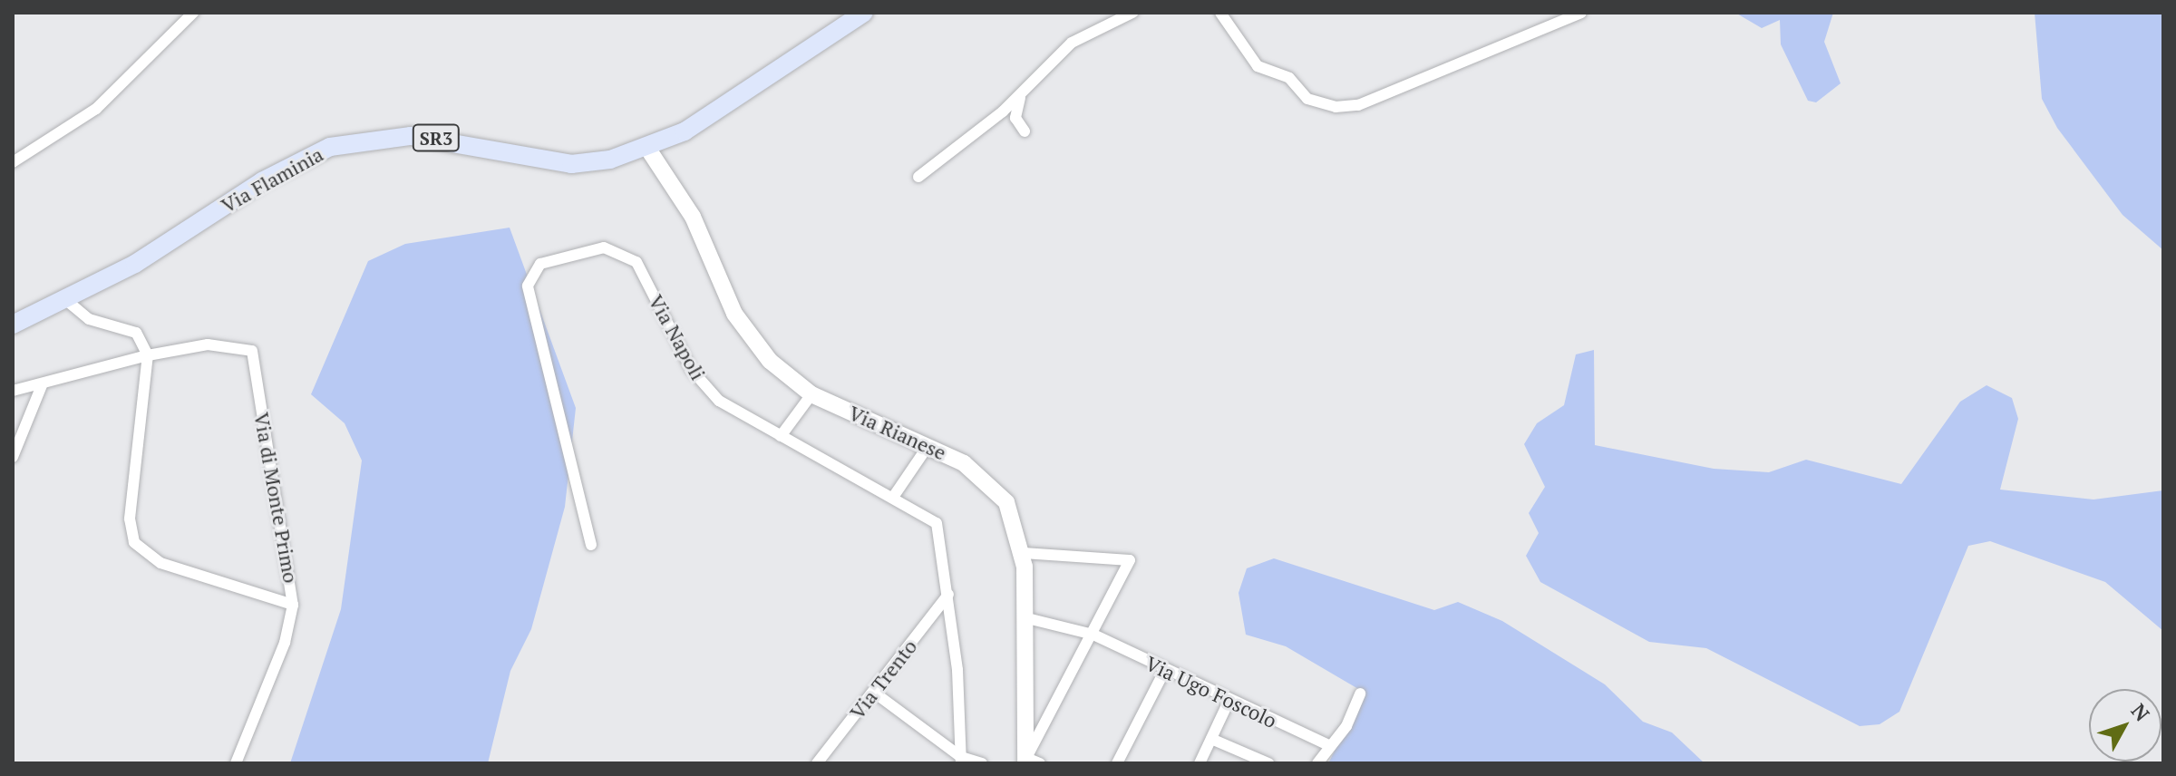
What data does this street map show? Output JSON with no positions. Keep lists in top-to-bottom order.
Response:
{
  "streets": {
    "main road": ["SR3", "Via Flaminia", "Via Rianese"],
    "street": [
      "Via Napoli",
      "Via di Monte Primo",
      "Via Trento",
      "Via Ugo Foscolo"
    ]
  },
  "crossings": [
    ["Via Flaminia", "Via Rianese"],
    ["Via Napoli", "Via Trento"],
    ["Via Rianese", "Via Ugo Foscolo"]
  ],
  "north": "top right"
}
